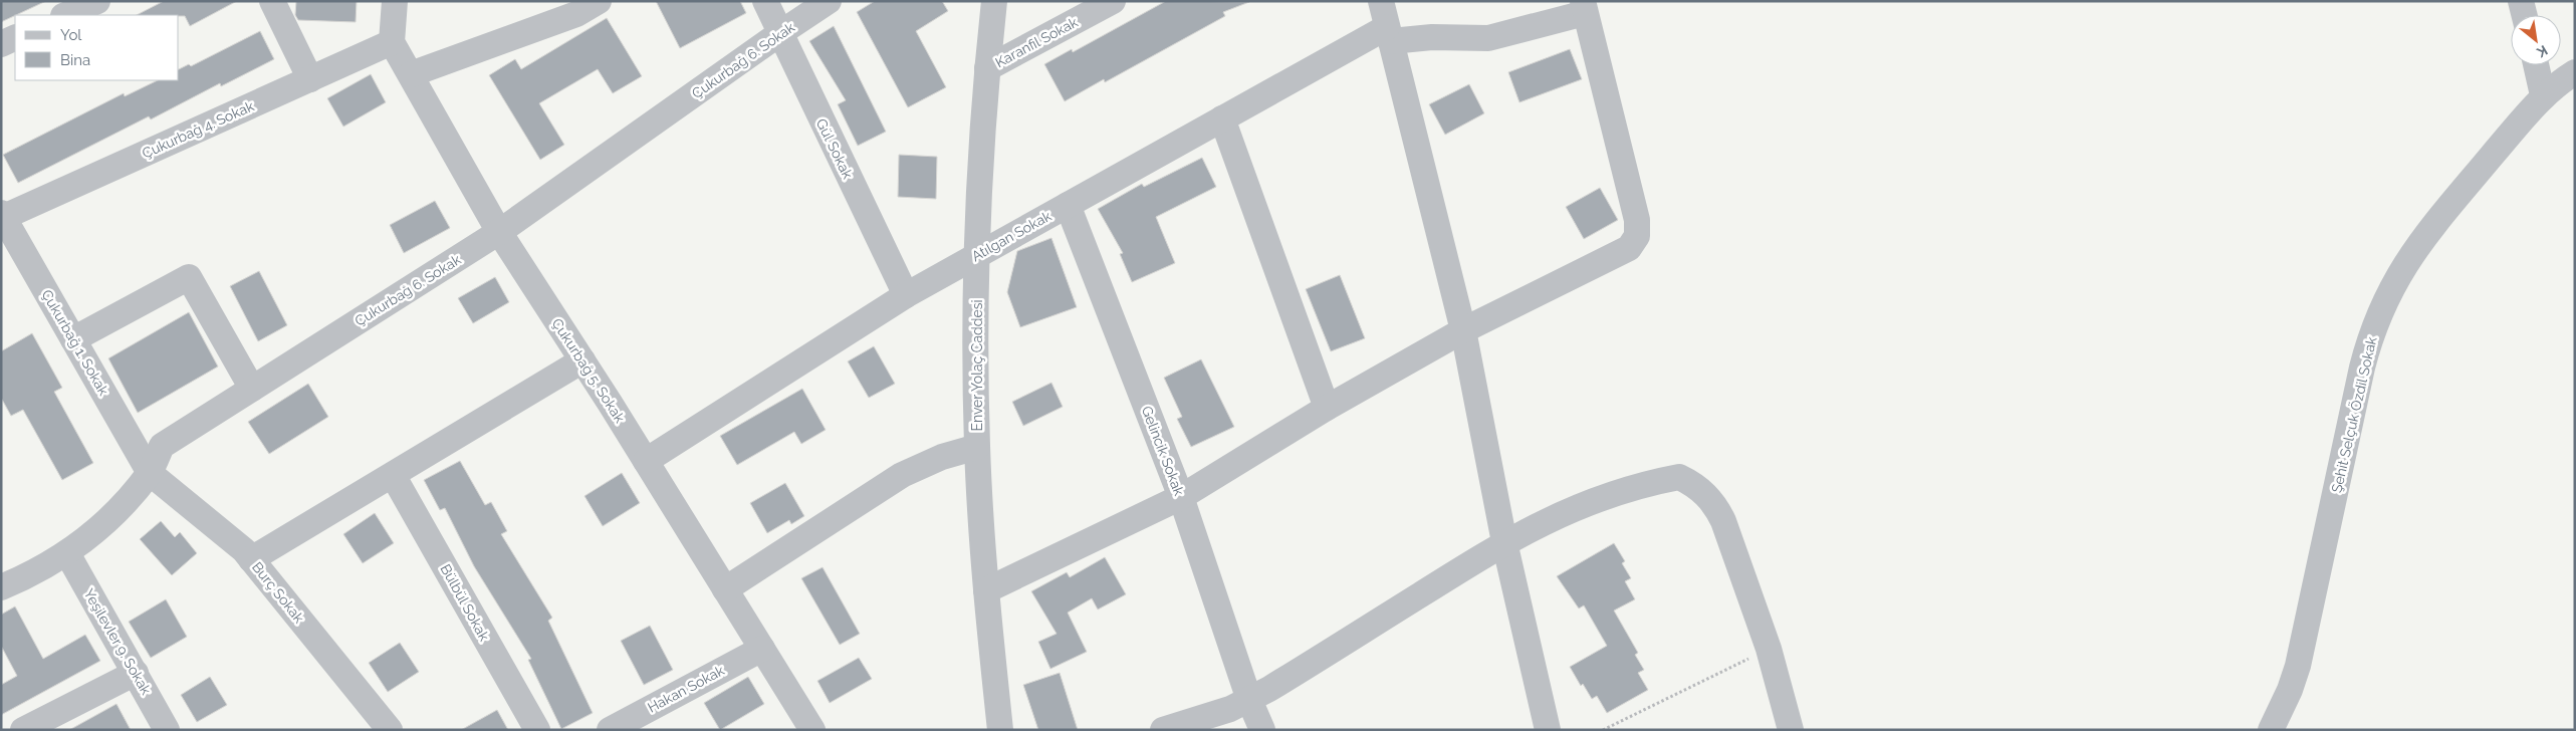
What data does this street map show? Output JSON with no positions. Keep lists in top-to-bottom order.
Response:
{
  "streets": {
    "street": [
      "Karanfil Sokak",
      "Çukurbağ 6. Sokak",
      "Çukurbağ 4. Sokak",
      "Gül Sokak",
      "Atılgan Sokak",
      "Çukurbağ 1. Sokak",
      "Enver Yolaç Caddesi",
      "Çukurbağ 5. Sokak",
      "Şehit Selçuk Özdil Sokak",
      "Gelincik Sokak",
      "Burç Sokak",
      "Bülbül Sokak",
      "Yeşilevler 9. Sokak",
      "Hakan Sokak"
    ]
  },
  "crossings": [
    ["Karanfil Sokak", "Enver Yolaç Caddesi"],
    ["Çukurbağ 6. Sokak", "Gül Sokak"],
    ["Çukurbağ 6. Sokak", "Çukurbağ 1. Sokak"],
    ["Çukurbağ 6. Sokak", "Çukurbağ 5. Sokak"],
    ["Çukurbağ 6. Sokak", "Burç Sokak"],
    ["Çukurbağ 6. Sokak", "Yeşilevler 9. Sokak"],
    ["Çukurbağ 4. Sokak", "Çukurbağ 1. Sokak"],
    ["Çukurbağ 4. Sokak", "Çukurbağ 5. Sokak"],
    ["Gül Sokak", "Atılgan Sokak"],
    ["Atılgan Sokak", "Enver Yolaç Caddesi"],
    ["Atılgan Sokak", "Çukurbağ 5. Sokak"],
    ["Atılgan Sokak", "Gelincik Sokak"],
    ["Çukurbağ 1. Sokak", "Burç Sokak"],
    ["Çukurbağ 5. Sokak", "Hakan Sokak"]
  ],
  "legend": ["Yol", "Bina"],
  "north": "bottom right"
}
